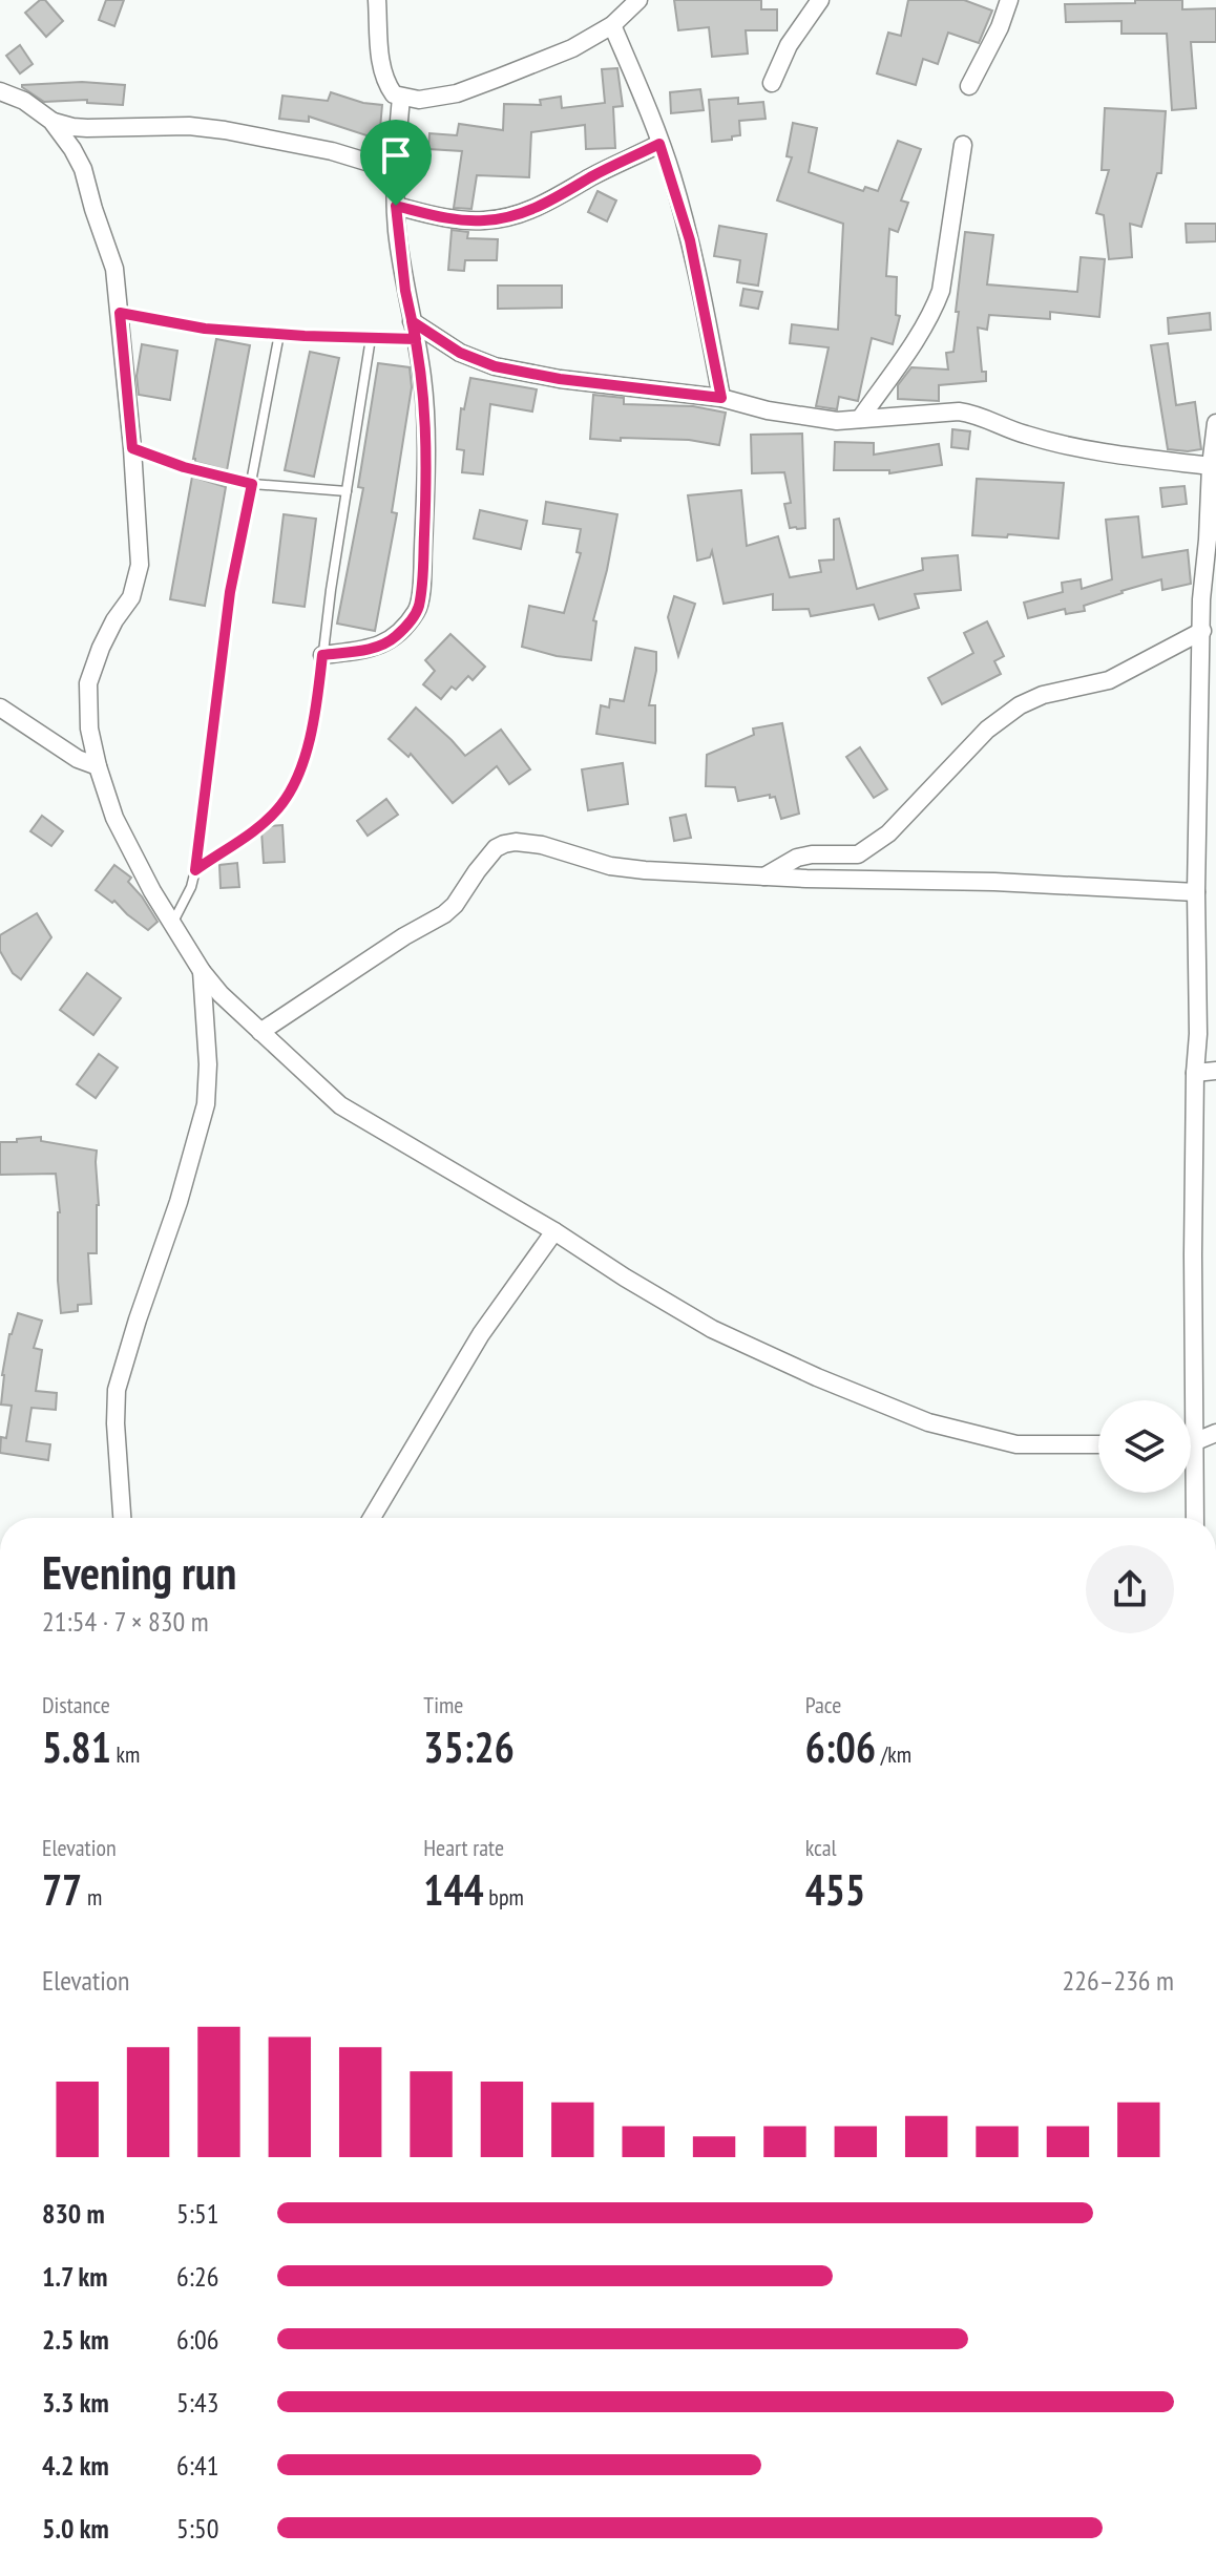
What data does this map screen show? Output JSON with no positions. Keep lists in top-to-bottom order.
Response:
{
  "page": {
    "heading": ["Evening run", "21:54 · 7 × 830 m"],
    "stats": [
      ["Distance", "5.81 km"],
      ["Time", "35:26"],
      ["Pace", "6:06 /km"],
      ["Elevation", "77 m"],
      ["Heart rate", "144 bpm"],
      ["kcal", "455"]
    ],
    "chart": ["Elevation", "226–236 m"],
    "list": [
      {
        "name": "830 m",
        "note": "5:51"
      },
      {
        "name": "1.7 km",
        "note": "6:26"
      },
      {
        "name": "2.5 km",
        "note": "6:06"
      },
      {
        "name": "3.3 km",
        "note": "5:43"
      },
      {
        "name": "4.2 km",
        "note": "6:41"
      },
      {
        "name": "5.0 km",
        "note": "5:50"
      }
    ]
  }
}
